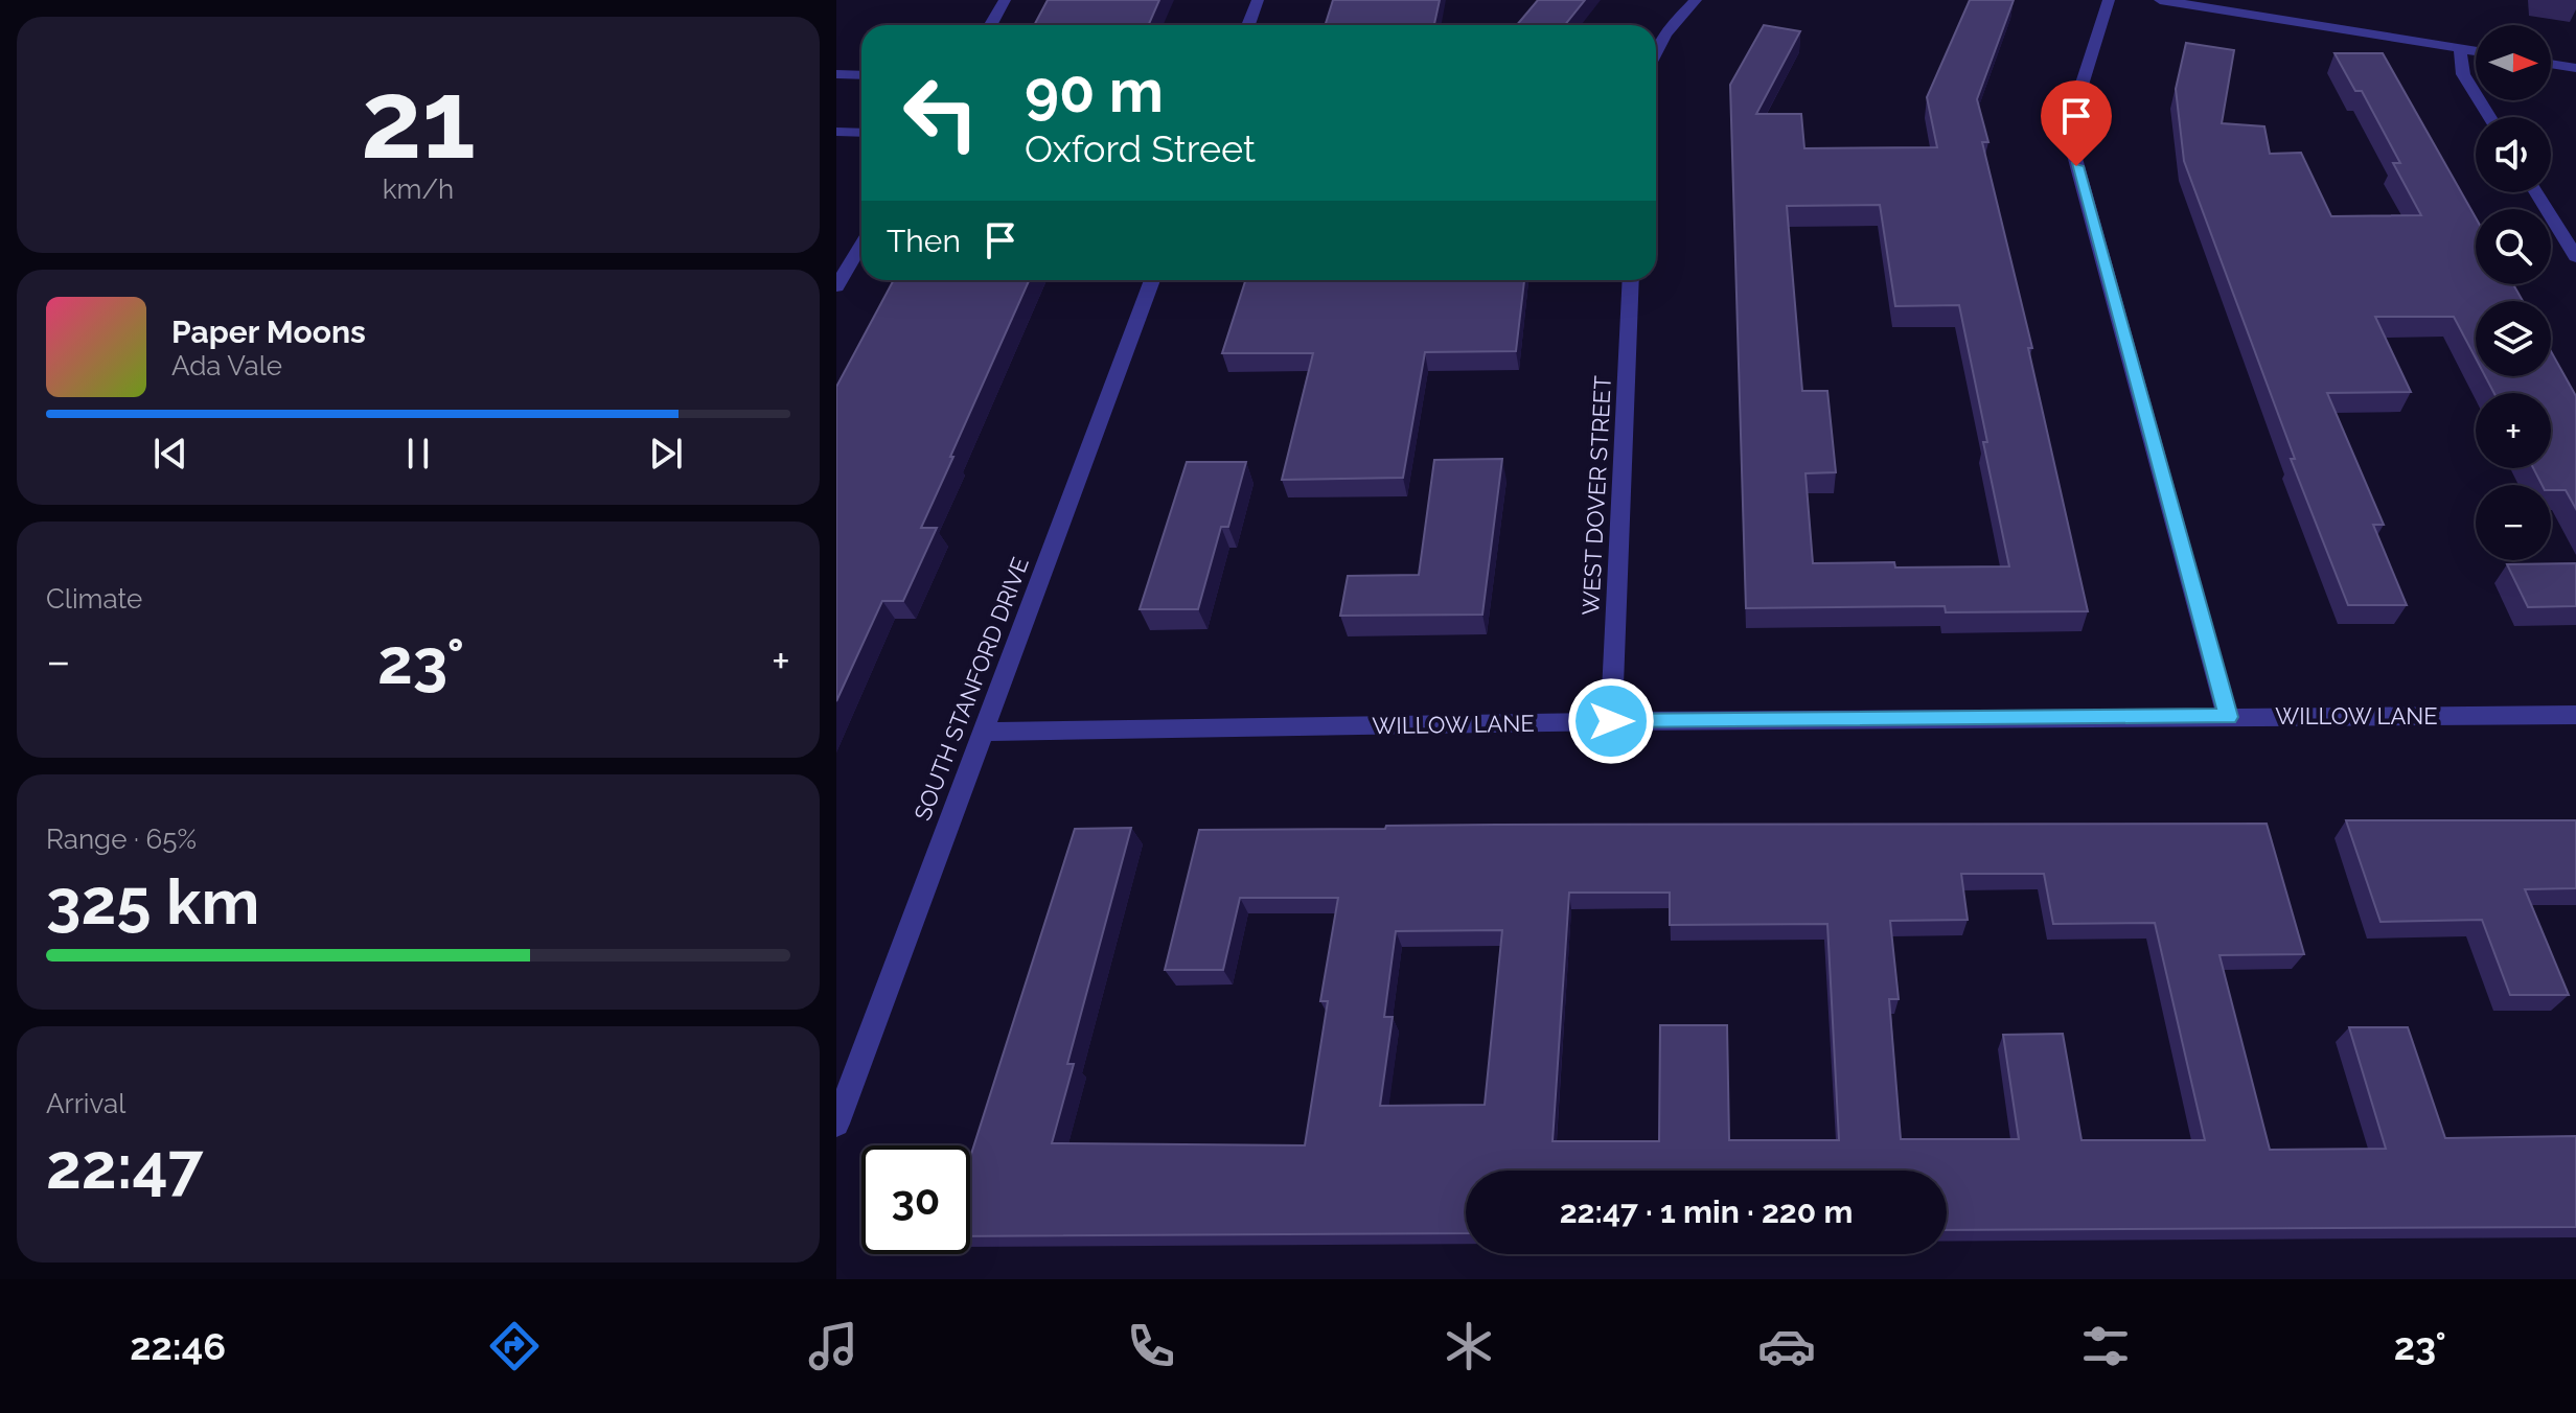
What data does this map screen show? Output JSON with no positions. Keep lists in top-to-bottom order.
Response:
{
  "streets": {
    "street": ["WEST DOVER STREET", "SOUTH STANFORD DRIVE", "WILLOW LANE"]
  },
  "crossings": [
    ["WEST DOVER STREET", "WILLOW LANE"],
    ["SOUTH STANFORD DRIVE", "WILLOW LANE"]
  ],
  "north": "right",
  "page": {
    "tile": [
      ["21", "km/h"],
      "Climate",
      ["Range · 65%", "325 km"],
      ["Arrival", "22:47"]
    ],
    "map_buttons": ["+", "−"],
    "turn": ["90 m", "Oxford Street"],
    "then": "Then",
    "song": ["Paper Moons", "Ada Vale"],
    "heat": ["−", "23°", "+"],
    "limit": "30",
    "trip": "22:47 · 1 min · 220 m",
    "tabs": ["22:46", "23°"]
  }
}
